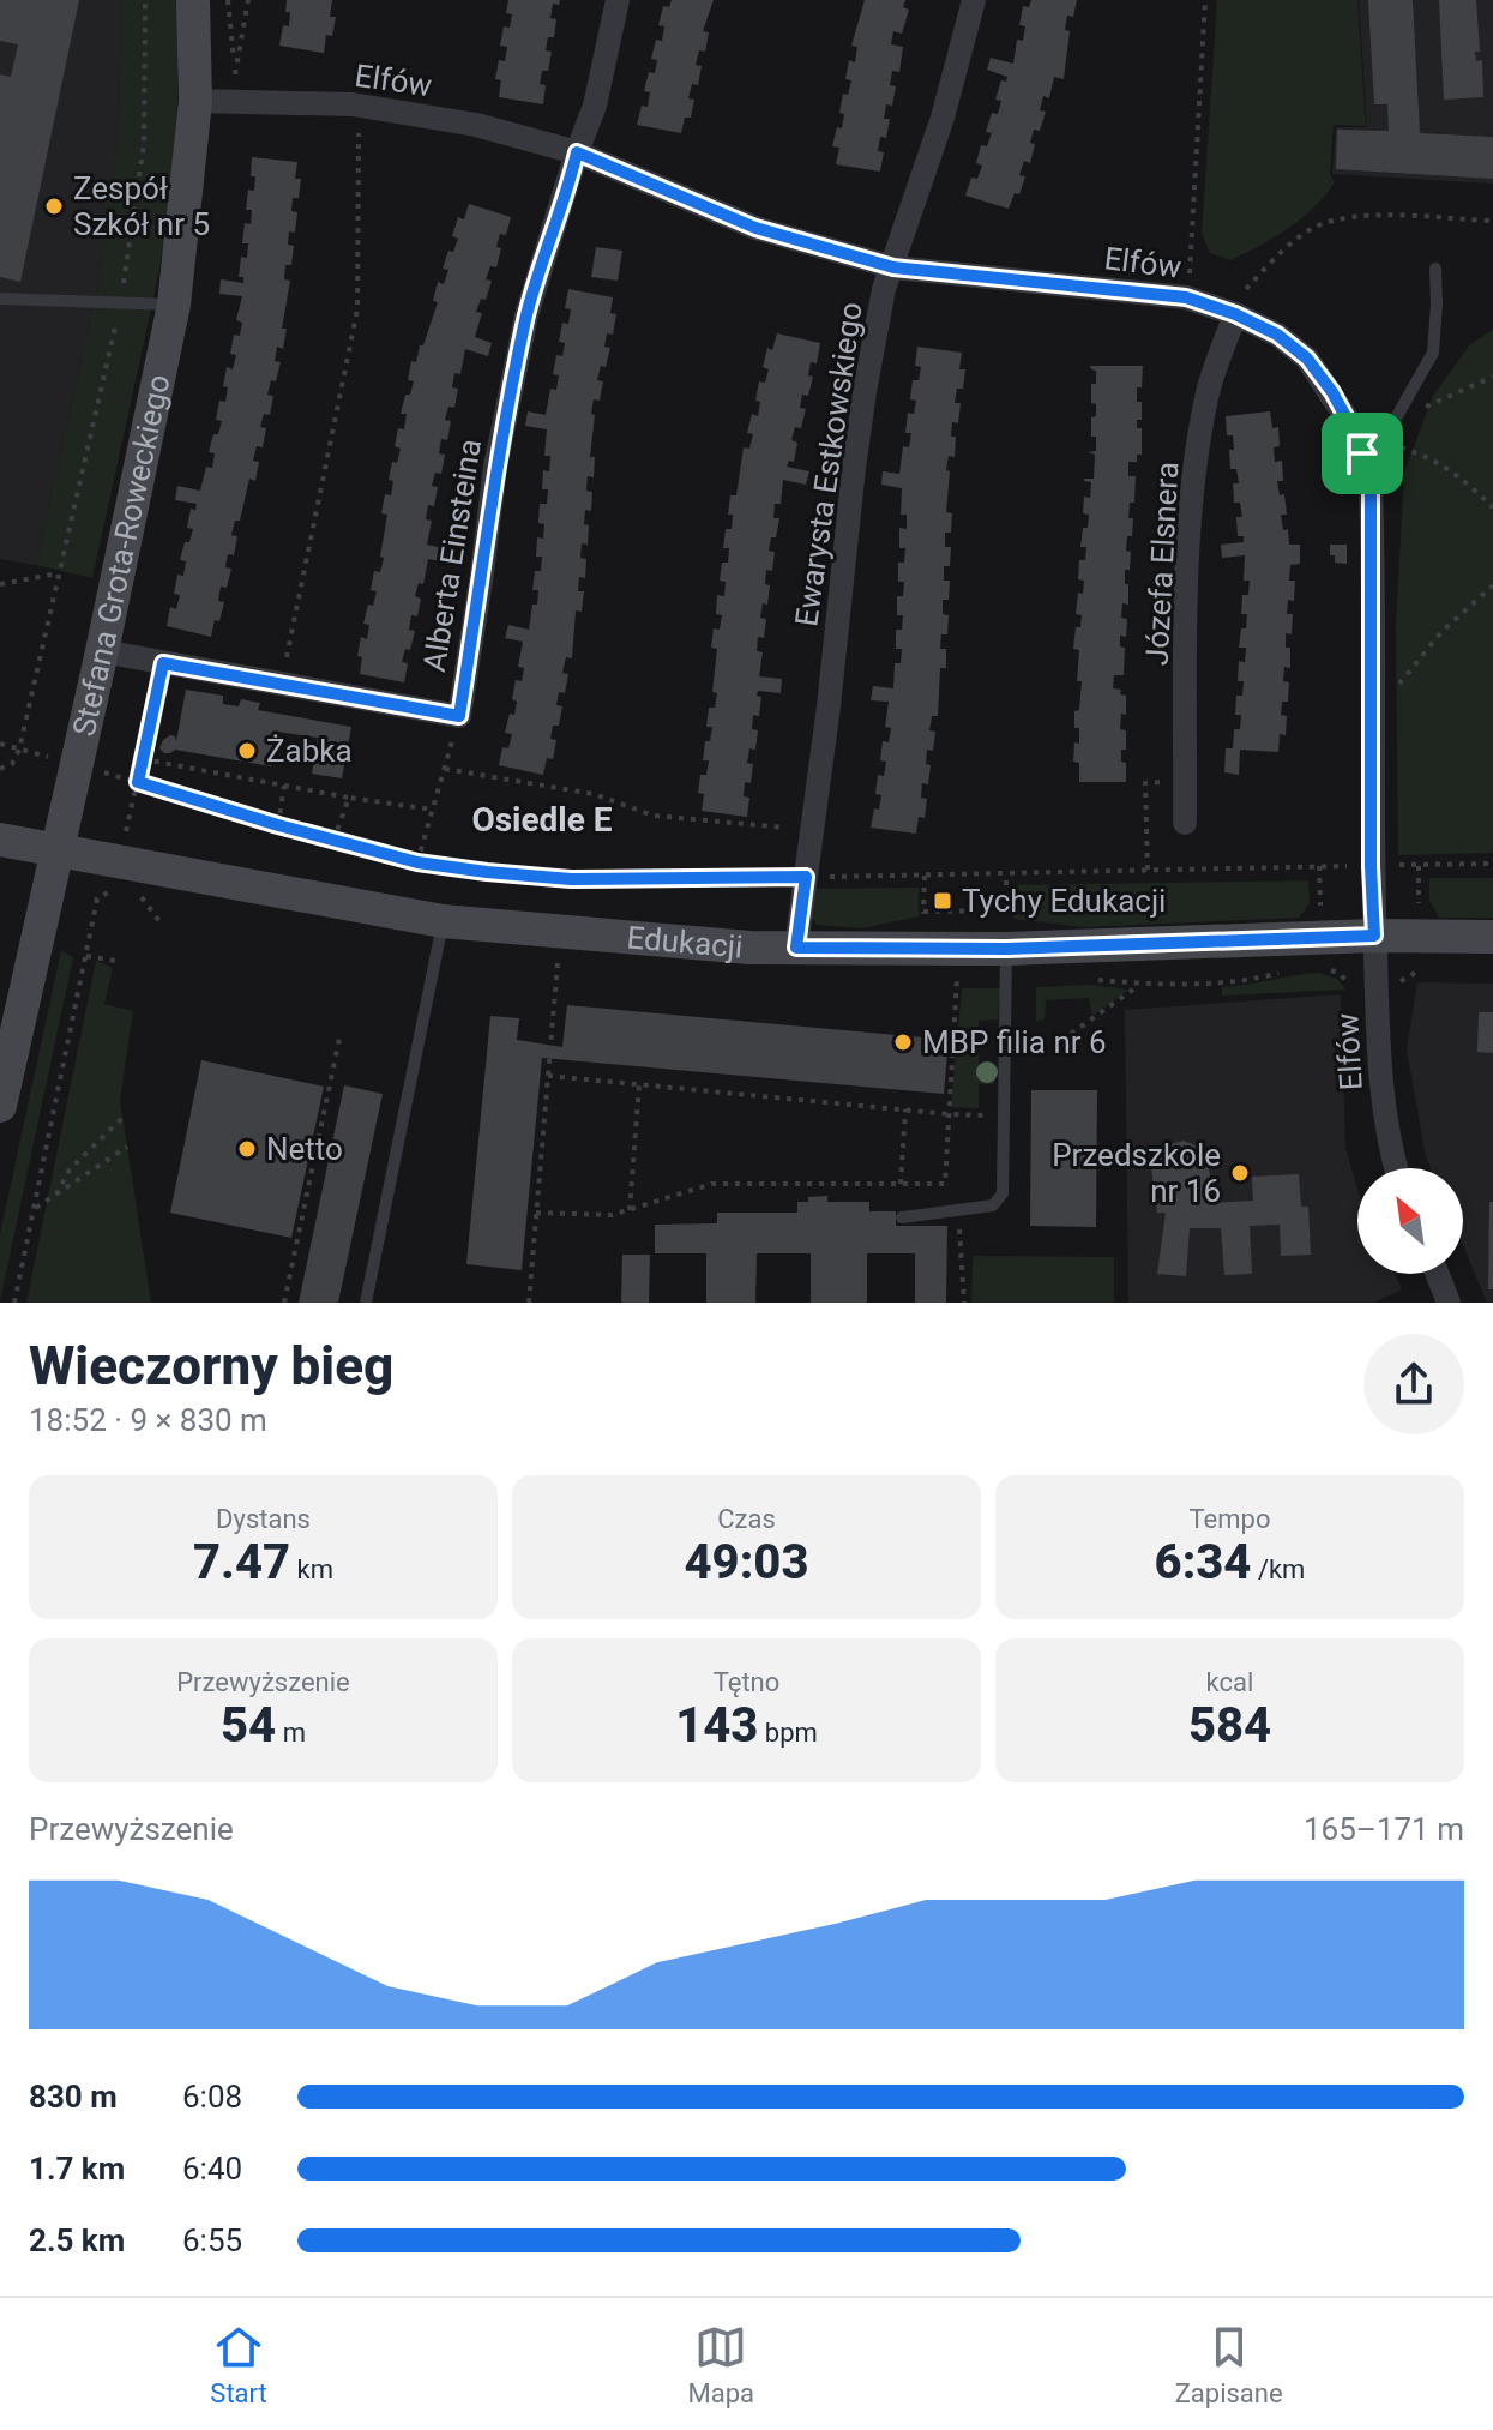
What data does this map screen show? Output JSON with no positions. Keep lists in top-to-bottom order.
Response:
{
  "streets": {
    "street": [
      "Elfów",
      "Ewarysta Estkowskiego",
      "Alberta Einsteina",
      "Stefana Grota-Roweckiego",
      "Józefa Elsnera",
      "Edukacji"
    ]
  },
  "crossings": [
    ["Elfów", "Ewarysta Estkowskiego"],
    ["Elfów", "Alberta Einsteina"],
    ["Elfów", "Stefana Grota-Roweckiego"],
    ["Elfów", "Józefa Elsnera"],
    ["Elfów", "Edukacji"],
    ["Ewarysta Estkowskiego", "Edukacji"],
    ["Alberta Einsteina", "Stefana Grota-Roweckiego"],
    ["Stefana Grota-Roweckiego", "Edukacji"]
  ],
  "districts": ["Osiedle E"],
  "places": {
    "other": [
      "Zespół Szkół nr 5",
      "Żabka",
      "MBP filia nr 6",
      "Netto",
      "Przedszkole nr 16"
    ],
    "transit": ["Tychy Edukacji"]
  },
  "north": "top left",
  "page": {
    "heading": ["Wieczorny bieg", "18:52 · 9 × 830 m"],
    "stats": [
      ["Dystans", "7.47 km"],
      ["Czas", "49:03"],
      ["Tempo", "6:34 /km"],
      ["Przewyższenie", "54 m"],
      ["Tętno", "143 bpm"],
      ["kcal", "584"]
    ],
    "chart": ["Przewyższenie", "165–171 m"],
    "list": [
      {
        "name": "830 m",
        "note": "6:08"
      },
      {
        "name": "1.7 km",
        "note": "6:40"
      },
      {
        "name": "2.5 km",
        "note": "6:55"
      }
    ],
    "tabs": ["Start", "Mapa", "Zapisane"]
  }
}
